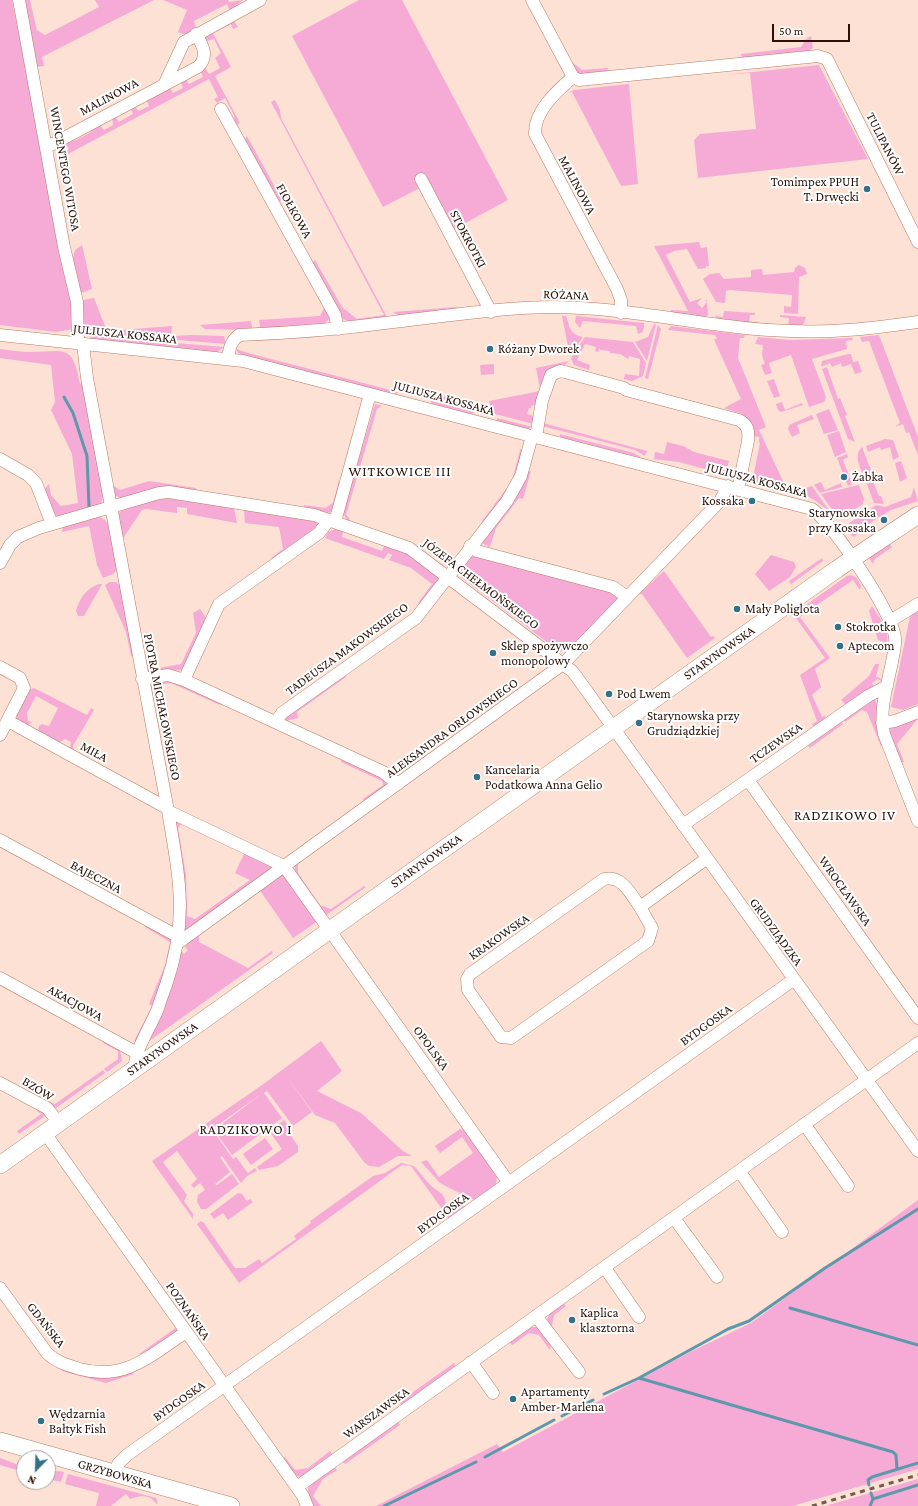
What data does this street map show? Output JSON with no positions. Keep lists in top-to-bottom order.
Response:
{
  "streets": {
    "street": [
      "MALINOWA",
      "TULIPANÓW",
      "WINCENTEGO WITOSA",
      "FIOŁKOWA",
      "STOKROTKI",
      "RÓŻANA",
      "JULIUSZA KOSSAKA",
      "JÓZEFA CHEŁMOŃSKIEGO",
      "TADEUSZA MAKOWSKIEGO",
      "STARYNOWSKA",
      "PIOTRA MICHAŁOWSKIEGO",
      "ALEKSANDRA ORŁOWSKIEGO",
      "TCZEWSKA",
      "MIŁA",
      "BAJECZNA",
      "WROCŁAWSKA",
      "GRUDZIĄDZKA",
      "KRAKOWSKA",
      "AKACJOWA",
      "BYDGOSKA",
      "OPOLSKA",
      "BZÓW",
      "POZNAŃSKA",
      "GDAŃSKA",
      "WARSZAWSKA",
      "GRZYBOWSKA"
    ]
  },
  "crossings": [
    ["MALINOWA", "TULIPANÓW"],
    ["MALINOWA", "WINCENTEGO WITOSA"],
    ["MALINOWA", "RÓŻANA"],
    ["WINCENTEGO WITOSA", "JULIUSZA KOSSAKA"],
    ["WINCENTEGO WITOSA", "PIOTRA MICHAŁOWSKIEGO"],
    ["FIOŁKOWA", "RÓŻANA"],
    ["STOKROTKI", "RÓŻANA"],
    ["RÓŻANA", "JULIUSZA KOSSAKA"],
    ["JULIUSZA KOSSAKA", "TADEUSZA MAKOWSKIEGO"],
    ["JULIUSZA KOSSAKA", "STARYNOWSKA"],
    ["JULIUSZA KOSSAKA", "PIOTRA MICHAŁOWSKIEGO"],
    ["JULIUSZA KOSSAKA", "ALEKSANDRA ORŁOWSKIEGO"],
    ["JULIUSZA KOSSAKA", "TCZEWSKA"],
    ["JÓZEFA CHEŁMOŃSKIEGO", "TADEUSZA MAKOWSKIEGO"],
    ["JÓZEFA CHEŁMOŃSKIEGO", "STARYNOWSKA"],
    ["JÓZEFA CHEŁMOŃSKIEGO", "PIOTRA MICHAŁOWSKIEGO"],
    ["JÓZEFA CHEŁMOŃSKIEGO", "ALEKSANDRA ORŁOWSKIEGO"],
    ["JÓZEFA CHEŁMOŃSKIEGO", "GRUDZIĄDZKA"],
    ["STARYNOWSKA", "PIOTRA MICHAŁOWSKIEGO"],
    ["STARYNOWSKA", "GRUDZIĄDZKA"],
    ["STARYNOWSKA", "OPOLSKA"],
    ["STARYNOWSKA", "BZÓW"],
    ["STARYNOWSKA", "POZNAŃSKA"],
    ["PIOTRA MICHAŁOWSKIEGO", "ALEKSANDRA ORŁOWSKIEGO"],
    ["PIOTRA MICHAŁOWSKIEGO", "MIŁA"],
    ["PIOTRA MICHAŁOWSKIEGO", "BAJECZNA"],
    ["PIOTRA MICHAŁOWSKIEGO", "AKACJOWA"],
    ["ALEKSANDRA ORŁOWSKIEGO", "MIŁA"],
    ["ALEKSANDRA ORŁOWSKIEGO", "BAJECZNA"],
    ["ALEKSANDRA ORŁOWSKIEGO", "OPOLSKA"],
    ["TCZEWSKA", "WROCŁAWSKA"],
    ["TCZEWSKA", "GRUDZIĄDZKA"],
    ["MIŁA", "OPOLSKA"],
    ["GRUDZIĄDZKA", "BYDGOSKA"],
    ["GRUDZIĄDZKA", "WARSZAWSKA"],
    ["BYDGOSKA", "OPOLSKA"],
    ["BYDGOSKA", "POZNAŃSKA"],
    ["BYDGOSKA", "GRZYBOWSKA"],
    ["POZNAŃSKA", "GDAŃSKA"],
    ["POZNAŃSKA", "WARSZAWSKA"]
  ],
  "districts": ["WITKOWICE III", "RADZIKOWO IV", "RADZIKOWO I"],
  "places": [
    "Tomimpex PPUH T. Drwęcki",
    "Różany Dworek",
    "Żabka",
    "Kossaka",
    "Starynowska przy Kossaka",
    "Mały Poliglota",
    "Stokrotka",
    "Aptecom",
    "Sklep spożywczo monopolowy",
    "Pod Lwem",
    "Starynowska przy Grudziądzkiej",
    "Kancelaria Podatkowa Anna Gelio",
    "Kaplica klasztorna",
    "Apartamenty Amber-Marlena",
    "Wędzarnia Bałtyk Fish"
  ],
  "scale_bar": "50 m",
  "north": "bottom left"
}
